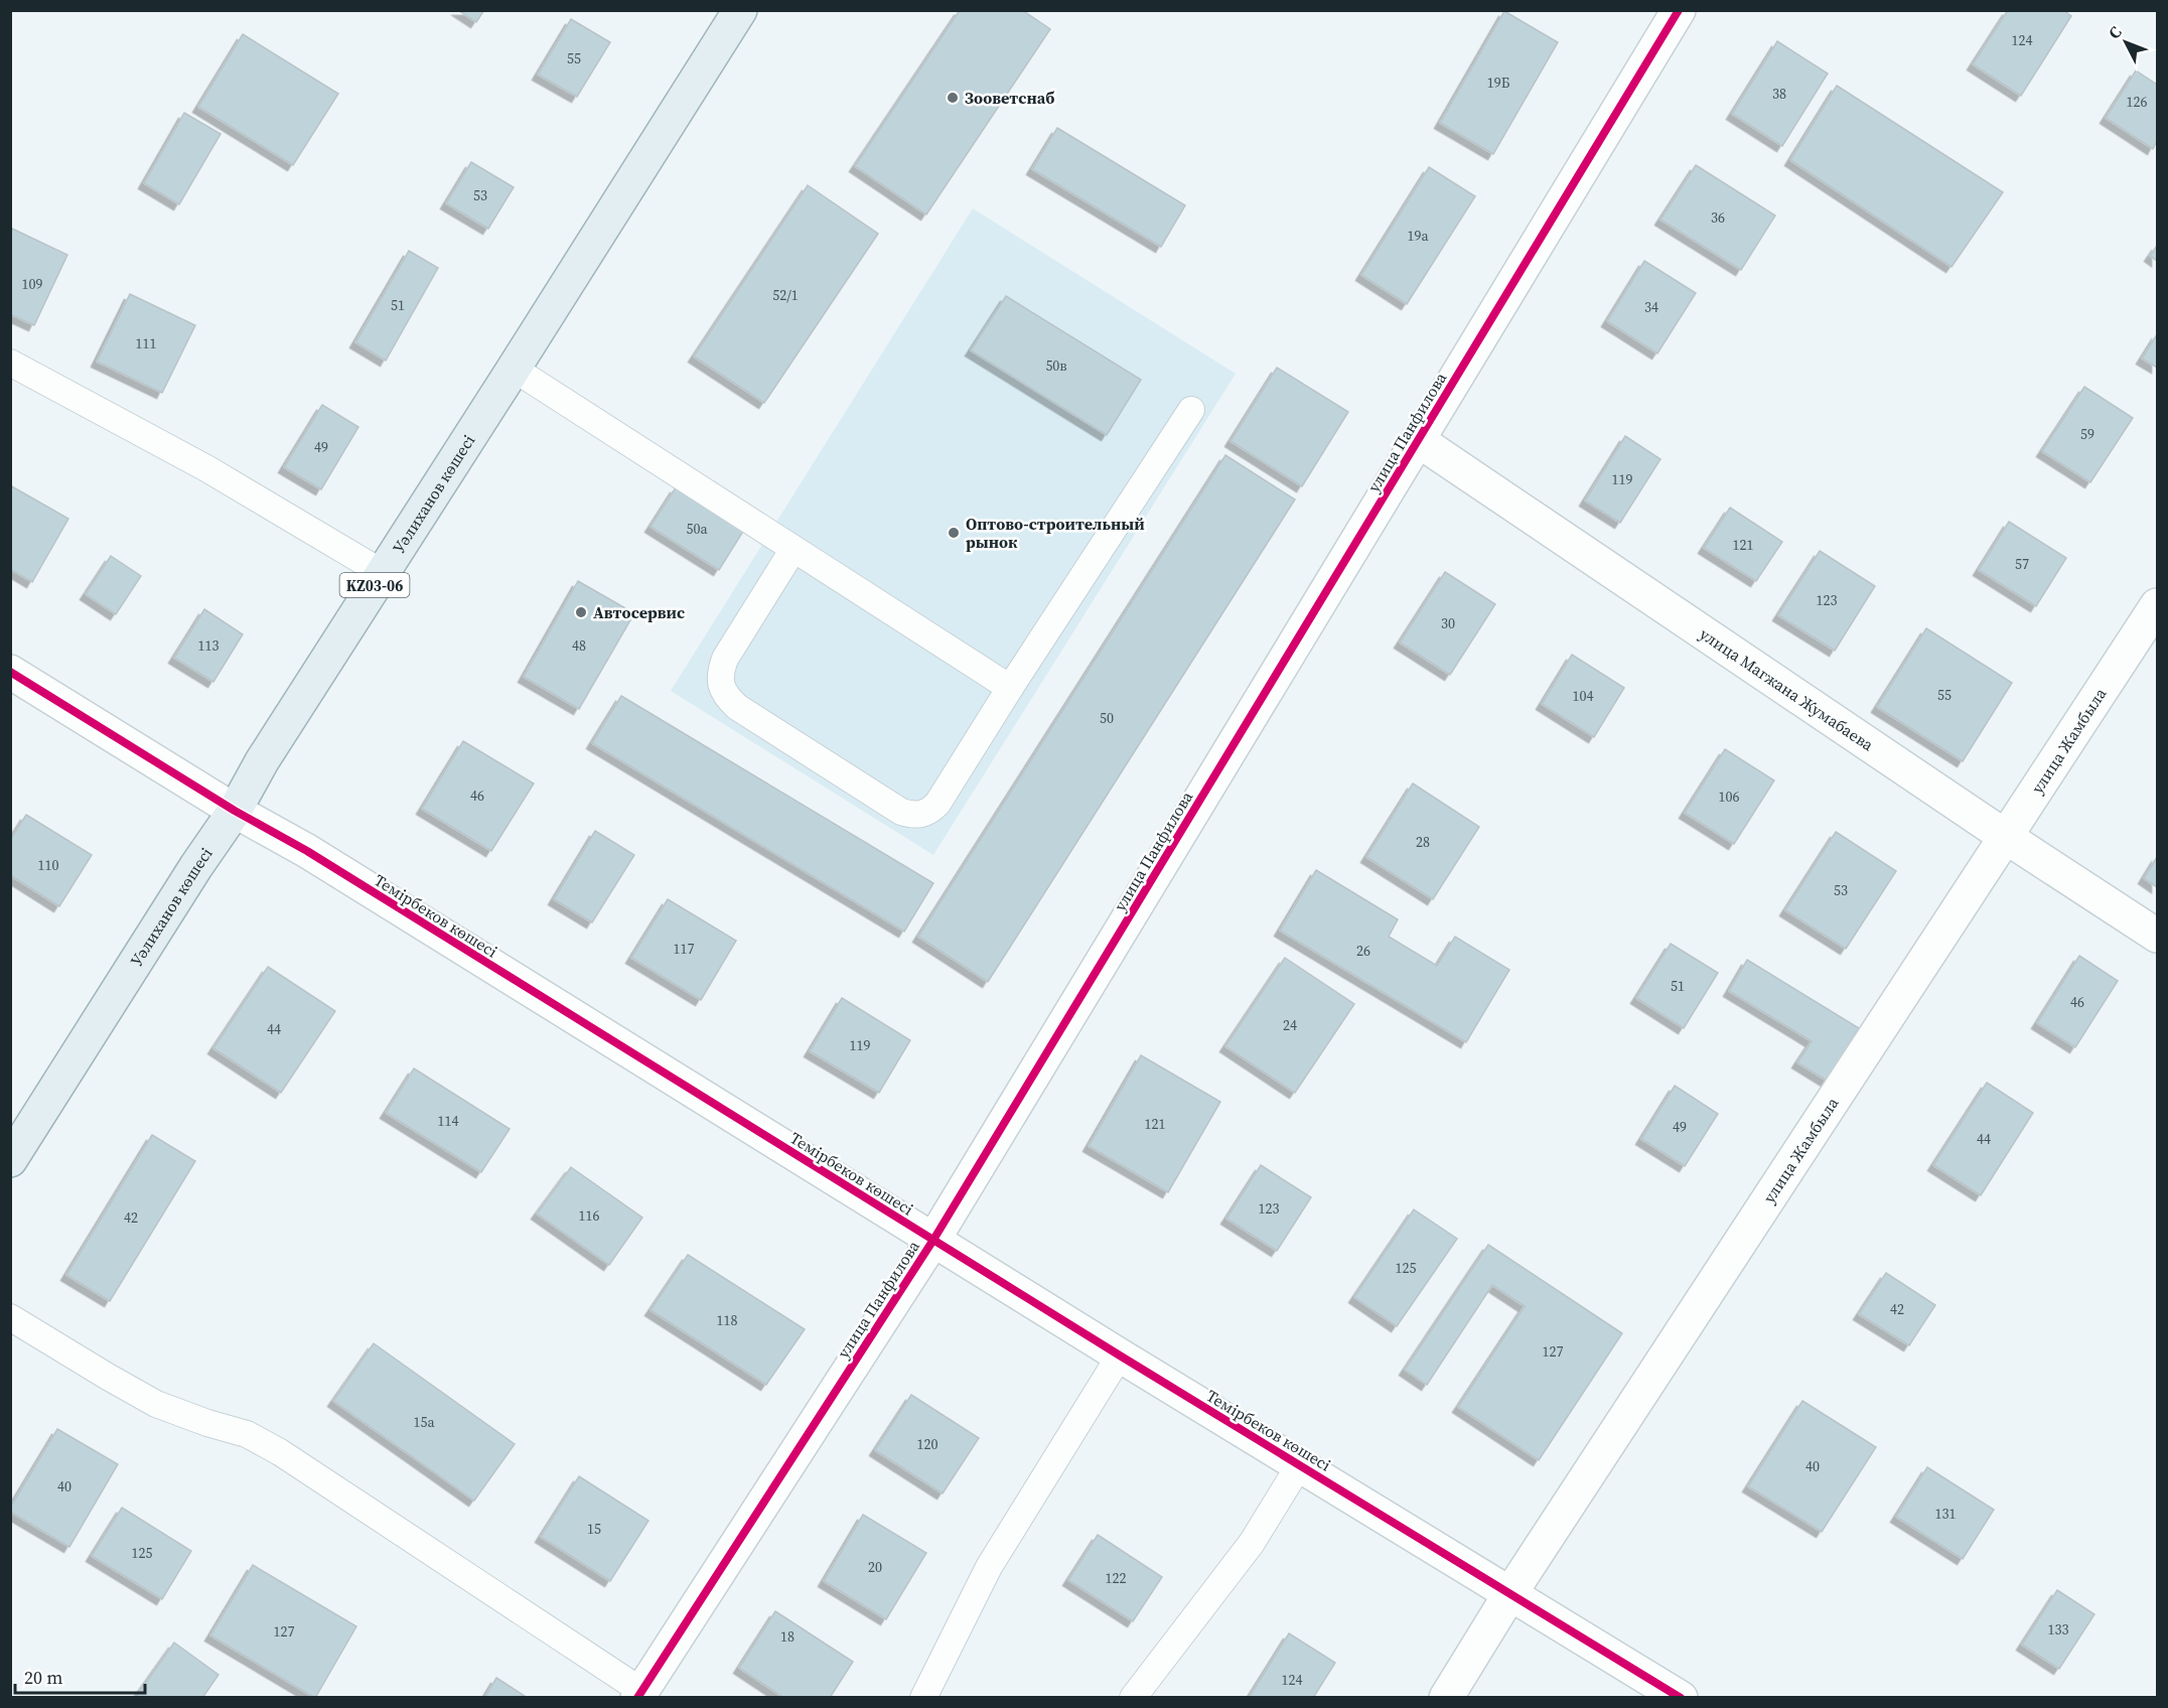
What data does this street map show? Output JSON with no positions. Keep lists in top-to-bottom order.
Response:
{
  "streets": {
    "main road": ["Уәлиханов көшесі", "KZ03-06"],
    "street": [
      "улица Панфилова",
      "улица Магжана Жумабаева",
      "улица Жамбыла",
      "Темірбеков көшесі"
    ]
  },
  "crossings": [
    ["улица Панфилова", "улица Магжана Жумабаева"],
    ["улица Панфилова", "Темірбеков көшесі"],
    ["Уәлиханов көшесі", "Темірбеков көшесі"],
    ["улица Магжана Жумабаева", "улица Жамбыла"],
    ["улица Жамбыла", "Темірбеков көшесі"]
  ],
  "places": ["Зооветснаб", "Оптово-строительный рынок", "Автосервис"],
  "house_numbers": [
    "124",
    "55",
    "19Б",
    "38",
    "126",
    "53",
    "36",
    "19а",
    "109",
    "52/1",
    "51",
    "34",
    "111",
    "50в",
    "59",
    "49",
    "119",
    "50а",
    "121",
    "57",
    "123",
    "30",
    "113",
    "48",
    "55",
    "104",
    "50",
    "46",
    "106",
    "28",
    "110",
    "53",
    "117",
    "26",
    "51",
    "46",
    "24",
    "44",
    "119",
    "114",
    "121",
    "49",
    "44",
    "123",
    "116",
    "42",
    "125",
    "42",
    "118",
    "127",
    "15а",
    "120",
    "40",
    "40",
    "131",
    "15",
    "125",
    "20",
    "122",
    "133",
    "127",
    "18",
    "124"
  ],
  "scale_bar": "20 m",
  "north": "top left"
}
